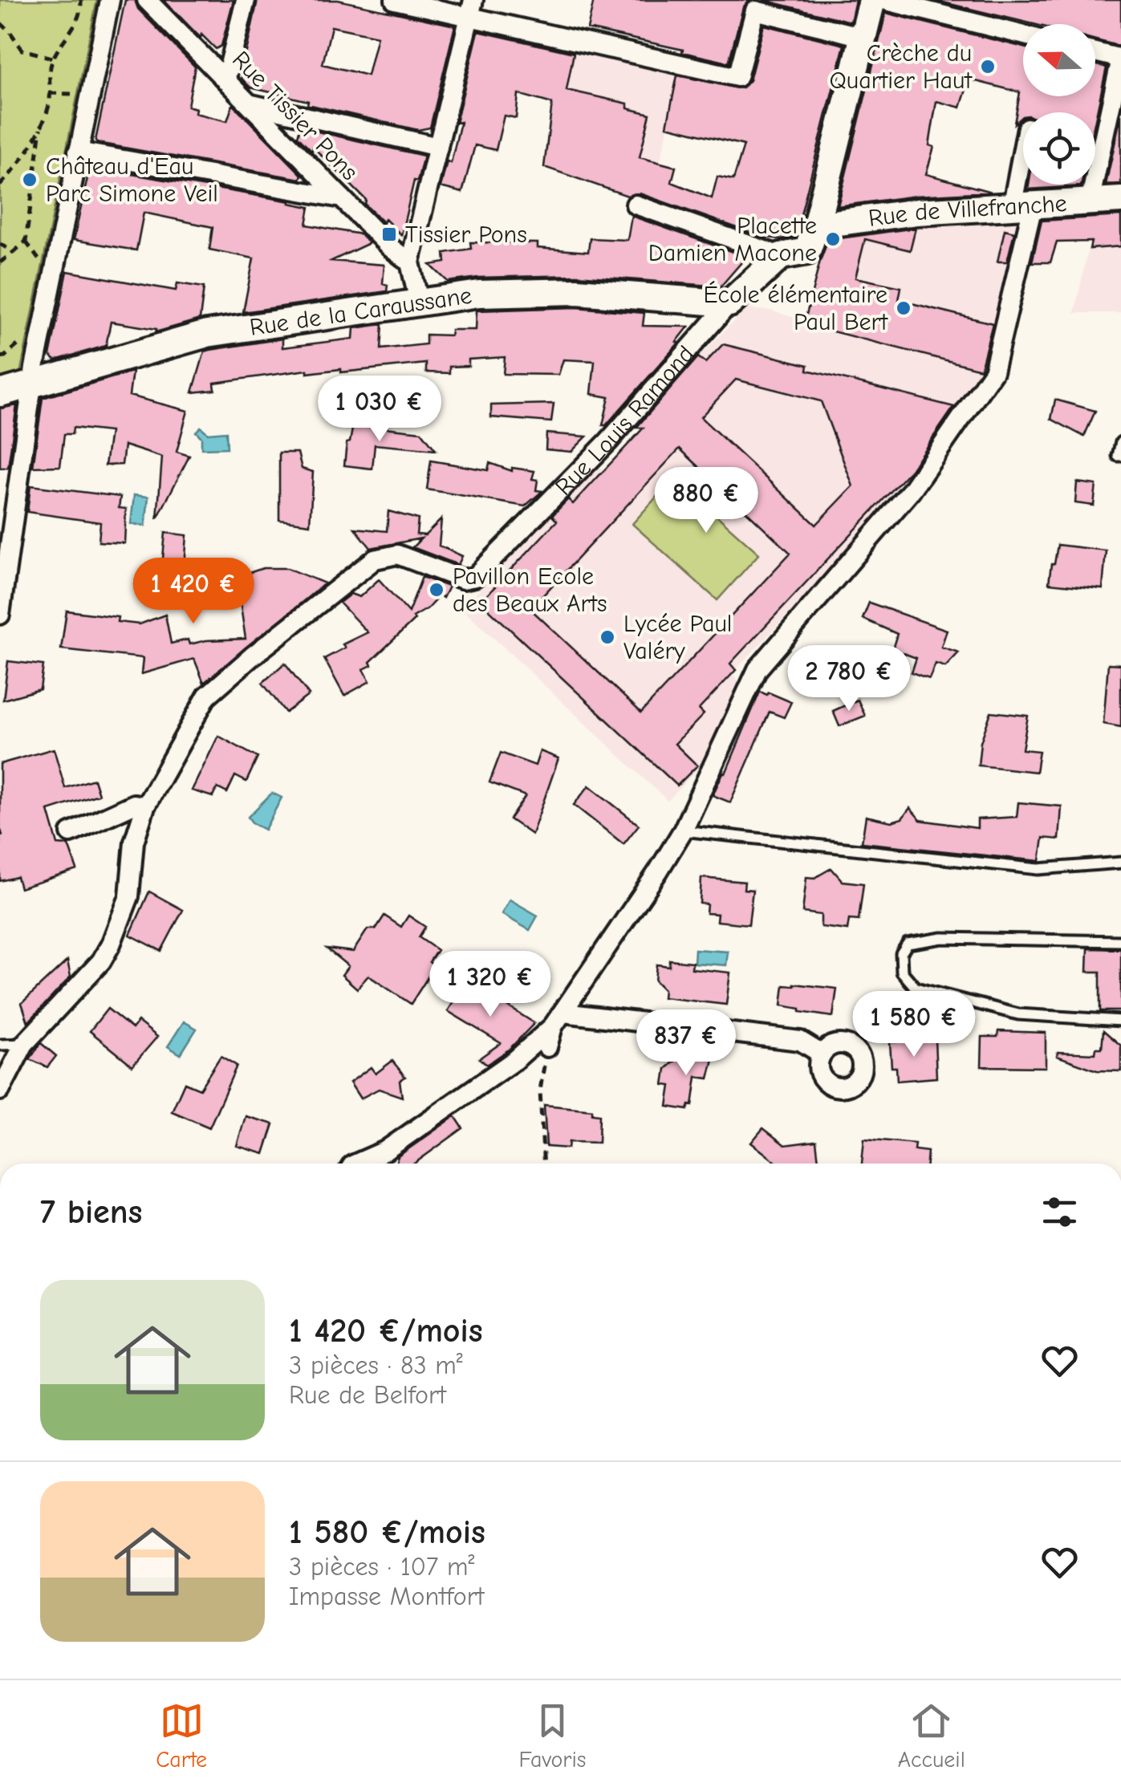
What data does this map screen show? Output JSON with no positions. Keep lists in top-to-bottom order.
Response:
{
  "streets": {
    "street": [
      "Rue Tissier Pons",
      "Rue de Villefranche",
      "Rue de la Caraussane",
      "Rue Louis Ramond"
    ]
  },
  "crossings": [
    ["Rue de la Caraussane", "Rue Louis Ramond"]
  ],
  "places": {
    "other": [
      "Crèche du Quartier Haut",
      "Château d'Eau Parc Simone Veil",
      "Placette Damien Macone",
      "École élémentaire Paul Bert",
      "Pavillon Ecole des Beaux Arts",
      "Lycée Paul Valéry"
    ],
    "transit": ["Tissier Pons"]
  },
  "north": "left",
  "page": {
    "price": [
      "1 030 €",
      "880 €",
      "1 420 €",
      "2 780 €",
      "1 320 €",
      "1 580 €",
      "837 €"
    ],
    "heading": "7 biens",
    "list": [
      {
        "name": "1 420 €/mois",
        "note": "3 pièces · 83 m² · Rue de Belfort"
      },
      {
        "name": "1 580 €/mois",
        "note": "3 pièces · 107 m² · Impasse Montfort"
      }
    ],
    "tabs": ["Carte", "Favoris", "Accueil"]
  }
}
